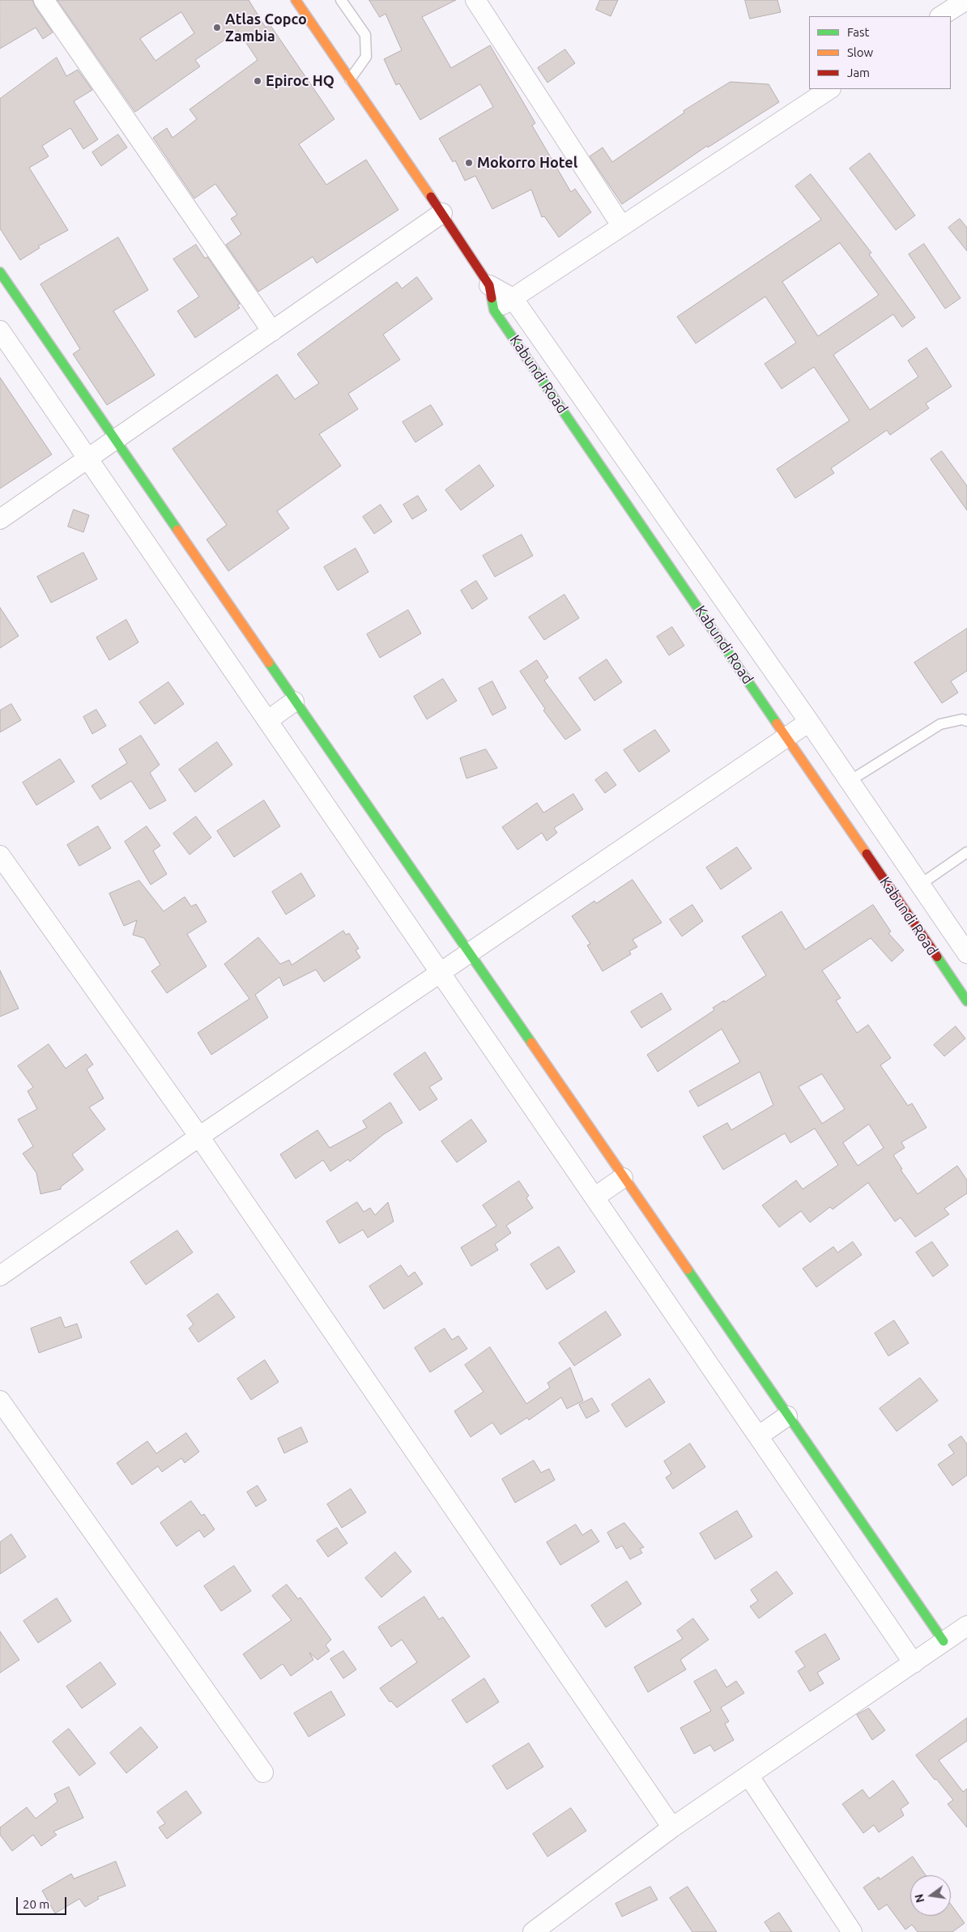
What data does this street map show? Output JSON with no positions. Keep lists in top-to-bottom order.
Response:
{
  "streets": {
    "street": ["Kabundi Road"]
  },
  "places": ["Atlas Copco Zambia", "Epiroc HQ", "Mokorro Hotel"],
  "legend": ["Fast", "Slow", "Jam"],
  "scale_bar": "20 m",
  "north": "left"
}
